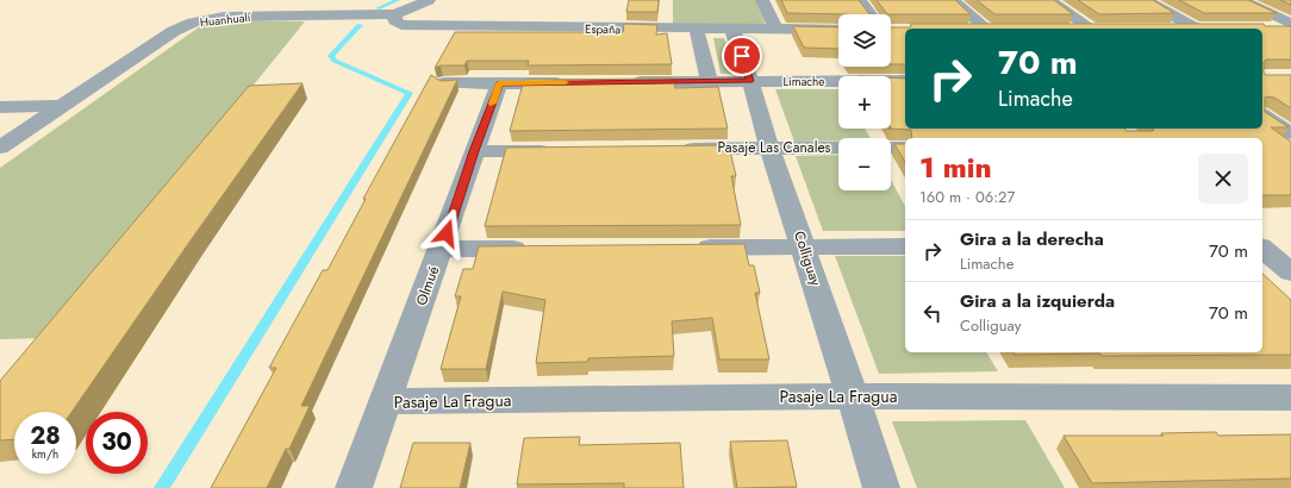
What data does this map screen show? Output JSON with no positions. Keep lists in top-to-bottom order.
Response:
{
  "streets": {
    "street": [
      "Huanhualí",
      "España",
      "Limache",
      "Pasaje Las Canales",
      "Colliguay",
      "Olmué",
      "Pasaje La Fragua"
    ]
  },
  "crossings": [
    ["Huanhualí", "España"],
    ["España", "Colliguay"],
    ["Limache", "Colliguay"],
    ["Pasaje Las Canales", "Colliguay"],
    ["Colliguay", "Pasaje La Fragua"],
    ["Olmué", "Pasaje La Fragua"]
  ],
  "page": {
    "map_buttons": ["+", "−"],
    "turn": ["70 m", "Limache"],
    "heading": ["1 min", "160 m · 06:27"],
    "list": [
      {
        "name": "Gira a la derecha",
        "note": "Limache",
        "value": "70 m"
      },
      {
        "name": "Gira a la izquierda",
        "note": "Colliguay",
        "value": "70 m"
      }
    ],
    "speed": "28 km/h",
    "limit": "30"
  }
}
